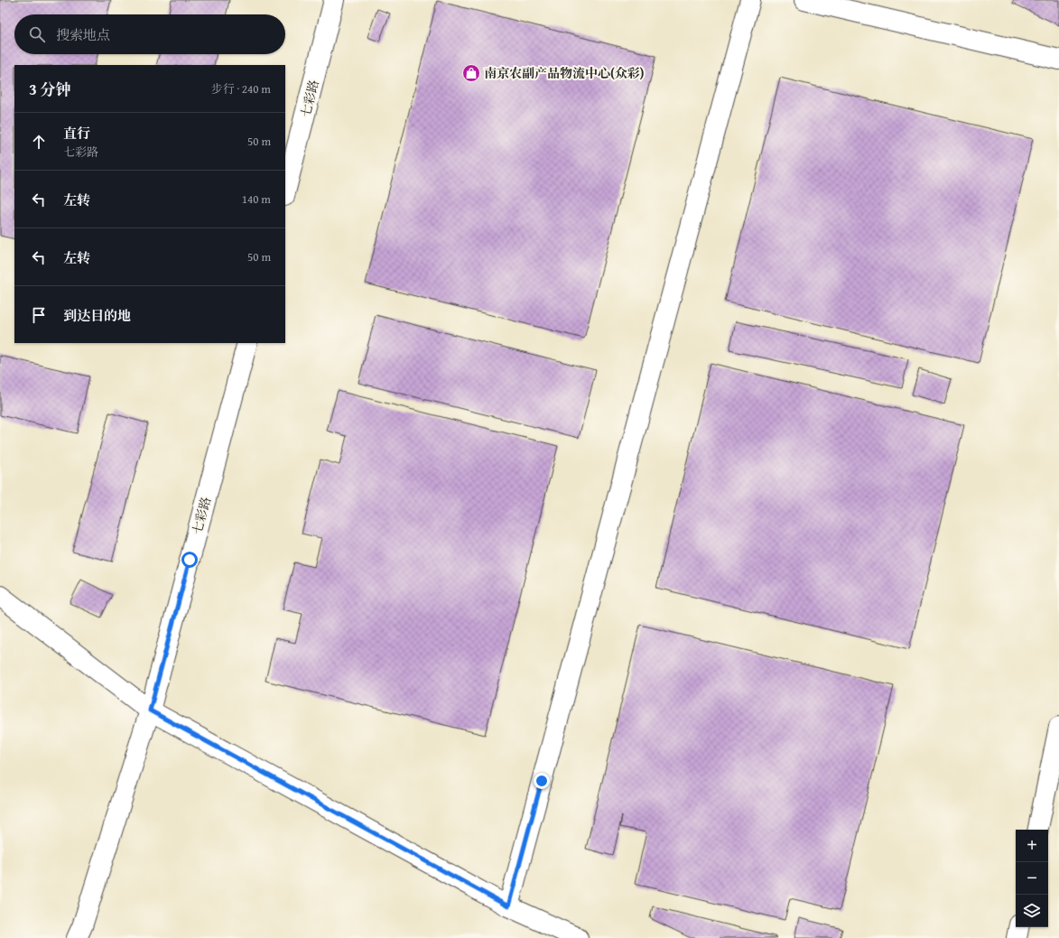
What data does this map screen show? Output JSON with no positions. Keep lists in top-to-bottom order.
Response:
{
  "streets": {
    "street": ["七彩路"]
  },
  "places": {
    "shop": ["南京农副产品物流中心(众彩)"]
  },
  "page": {
    "search": "搜索地点",
    "heading": ["3 分钟", "步行 · 240 m"],
    "list": [
      ["直行", "七彩路", "50 m"],
      ["左转", "140 m"],
      ["左转", "50 m"],
      "到达目的地"
    ],
    "map_buttons": ["+", "−"]
  }
}
